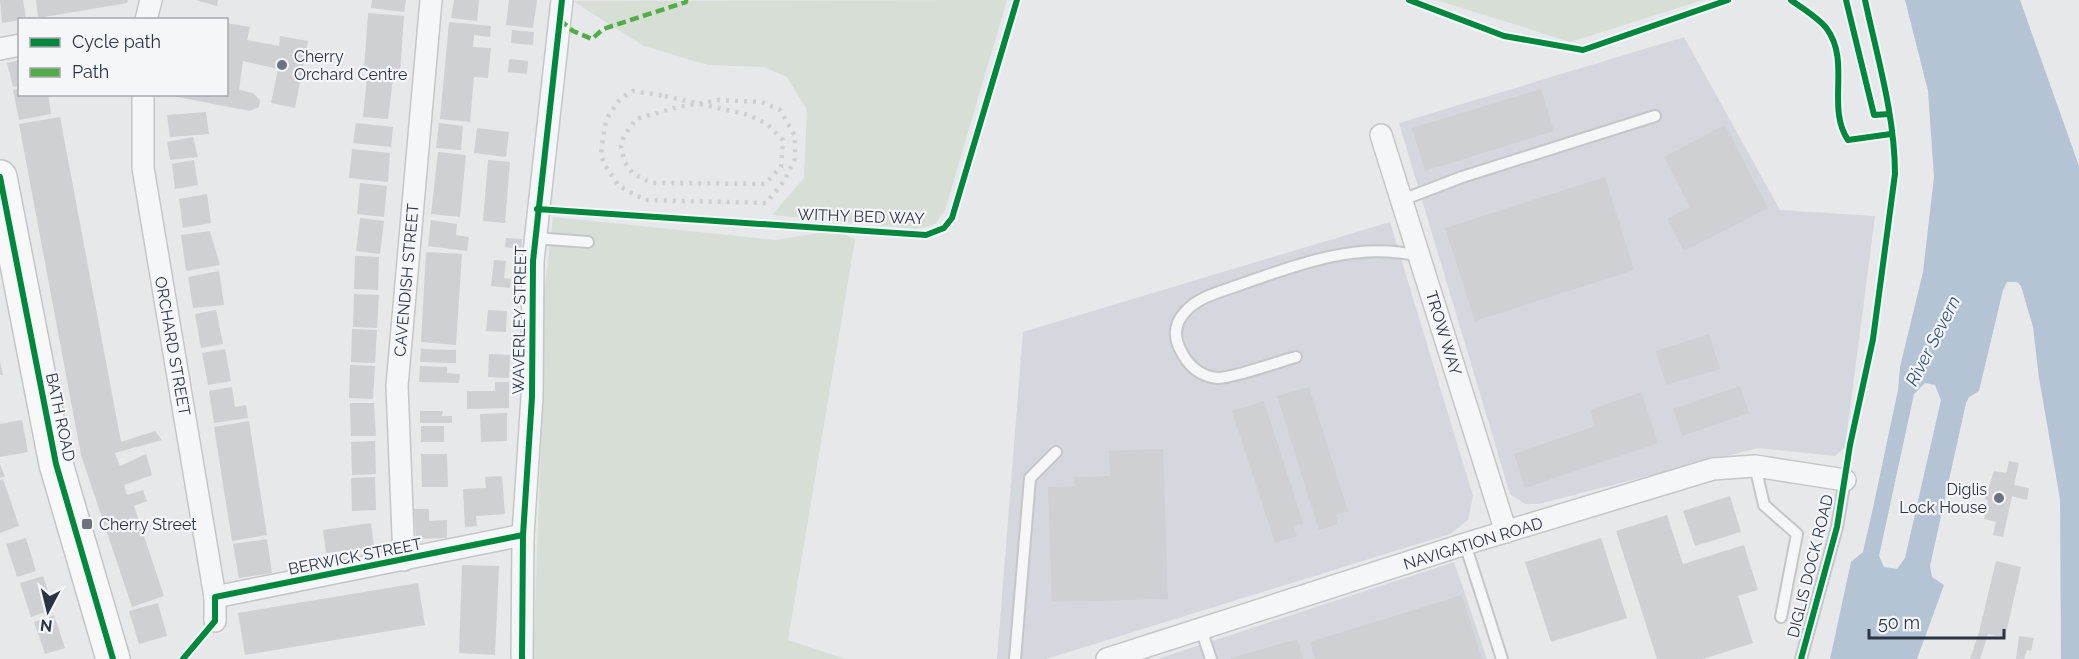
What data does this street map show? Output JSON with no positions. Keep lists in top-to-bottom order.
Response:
{
  "streets": {
    "main road": ["BATH ROAD"],
    "street": [
      "CAVENDISH STREET",
      "WAVERLEY STREET",
      "TROW WAY",
      "ORCHARD STREET",
      "NAVIGATION ROAD",
      "BERWICK STREET"
    ],
    "lane": ["DIGLIS DOCK ROAD"],
    "cycle path": ["WITHY BED WAY"]
  },
  "crossings": [
    ["CAVENDISH STREET", "BERWICK STREET"],
    ["WAVERLEY STREET", "BERWICK STREET"],
    ["TROW WAY", "NAVIGATION ROAD"],
    ["ORCHARD STREET", "BERWICK STREET"],
    ["NAVIGATION ROAD", "DIGLIS DOCK ROAD"]
  ],
  "water": ["River Severn"],
  "places": {
    "other": ["Cherry Orchard Centre", "Diglis Lock House"],
    "transit": ["Cherry Street"]
  },
  "legend": ["Cycle path", "Path"],
  "scale_bar": "50 m",
  "north": "bottom"
}
